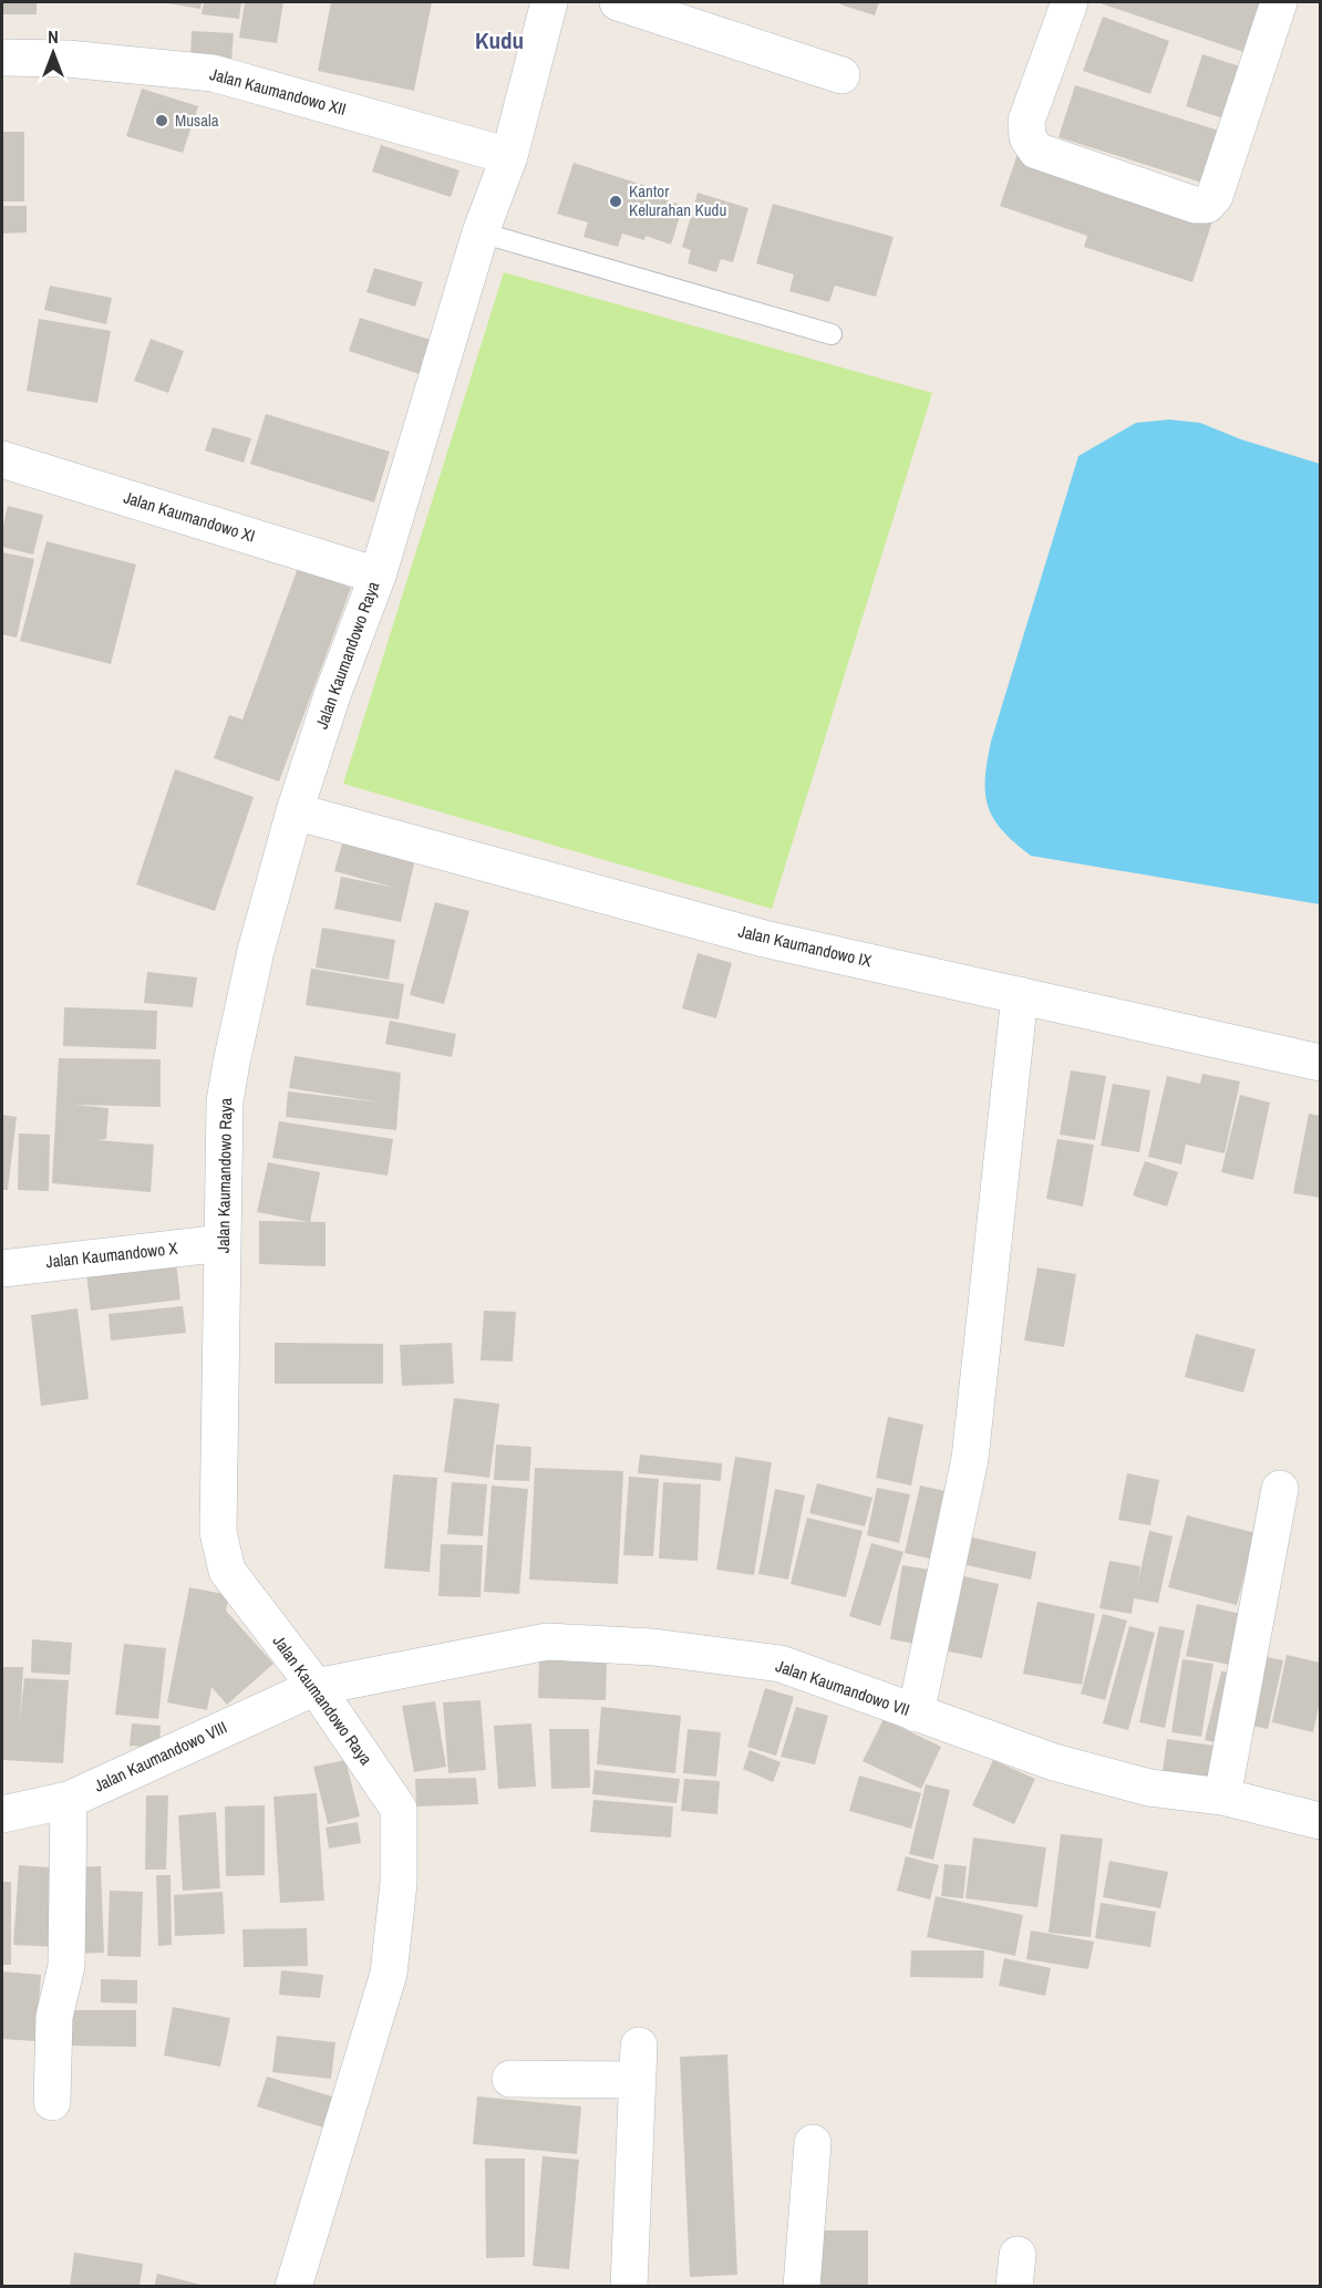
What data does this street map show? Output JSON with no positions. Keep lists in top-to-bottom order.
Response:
{
  "streets": {
    "street": [
      "Jalan Kaumandowo XII",
      "Jalan Kaumandowo XI",
      "Jalan Kaumandowo Raya",
      "Jalan Kaumandowo IX",
      "Jalan Kaumandowo X",
      "Jalan Kaumandowo VII",
      "Jalan Kaumandowo VIII"
    ]
  },
  "crossings": [
    ["Jalan Kaumandowo XII", "Jalan Kaumandowo Raya"],
    ["Jalan Kaumandowo XI", "Jalan Kaumandowo Raya"],
    ["Jalan Kaumandowo Raya", "Jalan Kaumandowo IX"],
    ["Jalan Kaumandowo Raya", "Jalan Kaumandowo X"],
    ["Jalan Kaumandowo Raya", "Jalan Kaumandowo VII"],
    ["Jalan Kaumandowo Raya", "Jalan Kaumandowo VIII"],
    ["Jalan Kaumandowo VII", "Jalan Kaumandowo VIII"]
  ],
  "districts": ["Kudu"],
  "places": ["Musala", "Kantor Kelurahan Kudu"],
  "north": "top"
}
